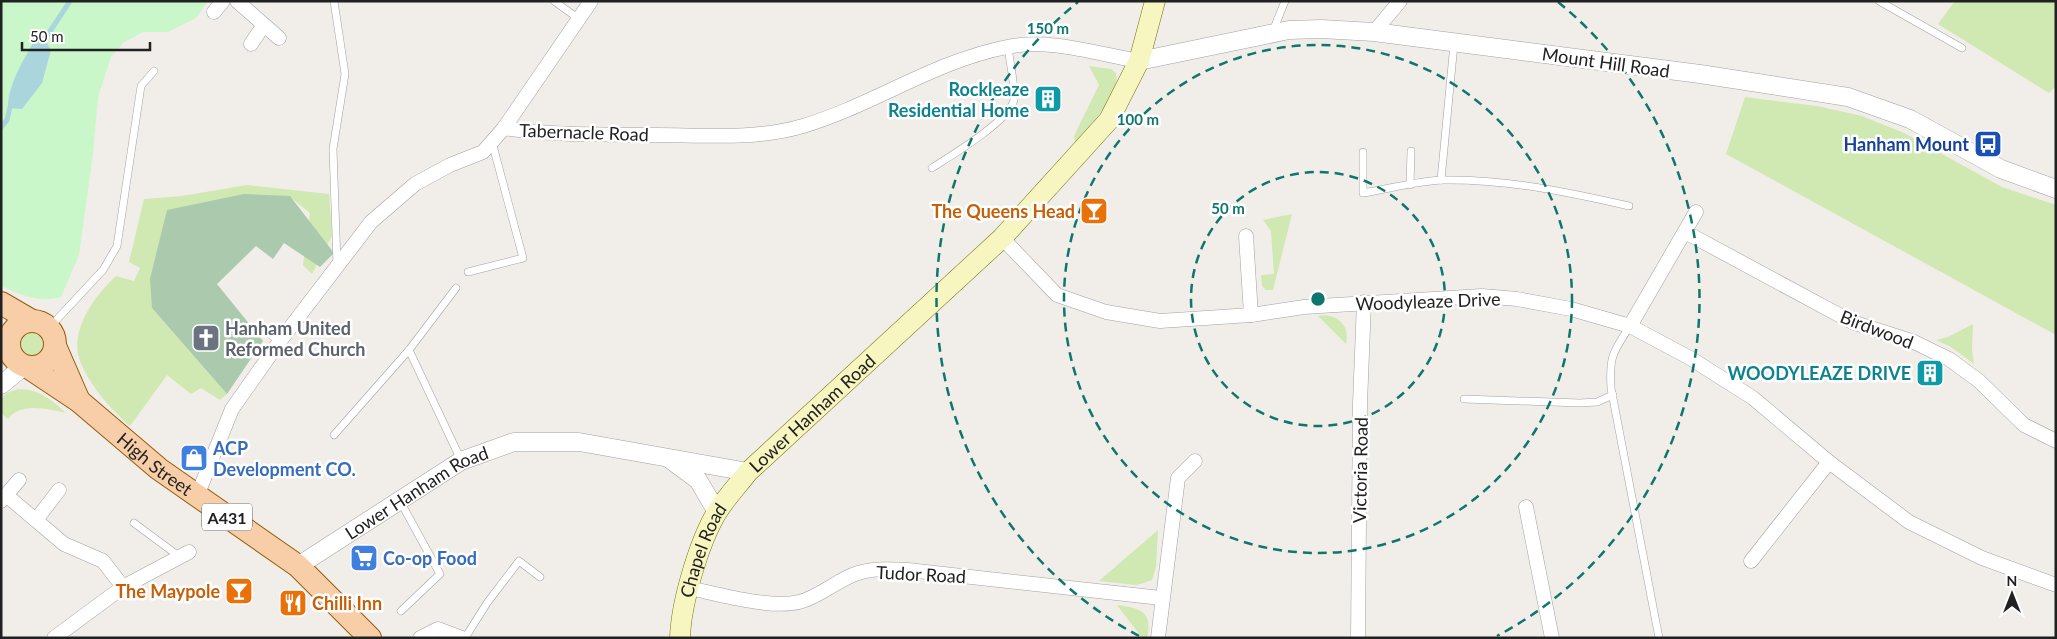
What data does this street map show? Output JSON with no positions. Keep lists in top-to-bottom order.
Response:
{
  "streets": {
    "main road": [
      "Lower Hanham Road",
      "High Street",
      "A431",
      "Chapel Road"
    ],
    "street": [
      "Mount Hill Road",
      "Tabernacle Road",
      "Woodyleaze Drive",
      "Birdwood",
      "Victoria Road",
      "Tudor Road"
    ]
  },
  "crossings": [
    ["Mount Hill Road", "Tabernacle Road"],
    ["Mount Hill Road", "Lower Hanham Road"],
    ["Tabernacle Road", "Lower Hanham Road"],
    ["Tabernacle Road", "High Street"],
    ["Woodyleaze Drive", "Lower Hanham Road"],
    ["Woodyleaze Drive", "Victoria Road"],
    ["Lower Hanham Road", "High Street"],
    ["Lower Hanham Road", "Chapel Road"],
    ["High Street", "A431"],
    ["Chapel Road", "Tudor Road"]
  ],
  "places": {
    "building": ["Rockleaze Residential Home", "WOODYLEAZE DRIVE"],
    "bus stop": ["Hanham Mount"],
    "bar": ["The Queens Head", "The Maypole"],
    "church": ["Hanham United Reformed Church"],
    "shop": ["ACP Development CO."],
    "supermarket": ["Co-op Food"],
    "restaurant": ["Chilli Inn"]
  },
  "scale_bar": "50 m",
  "north": "top",
  "rings": ["150 m", "100 m", "50 m"]
}
